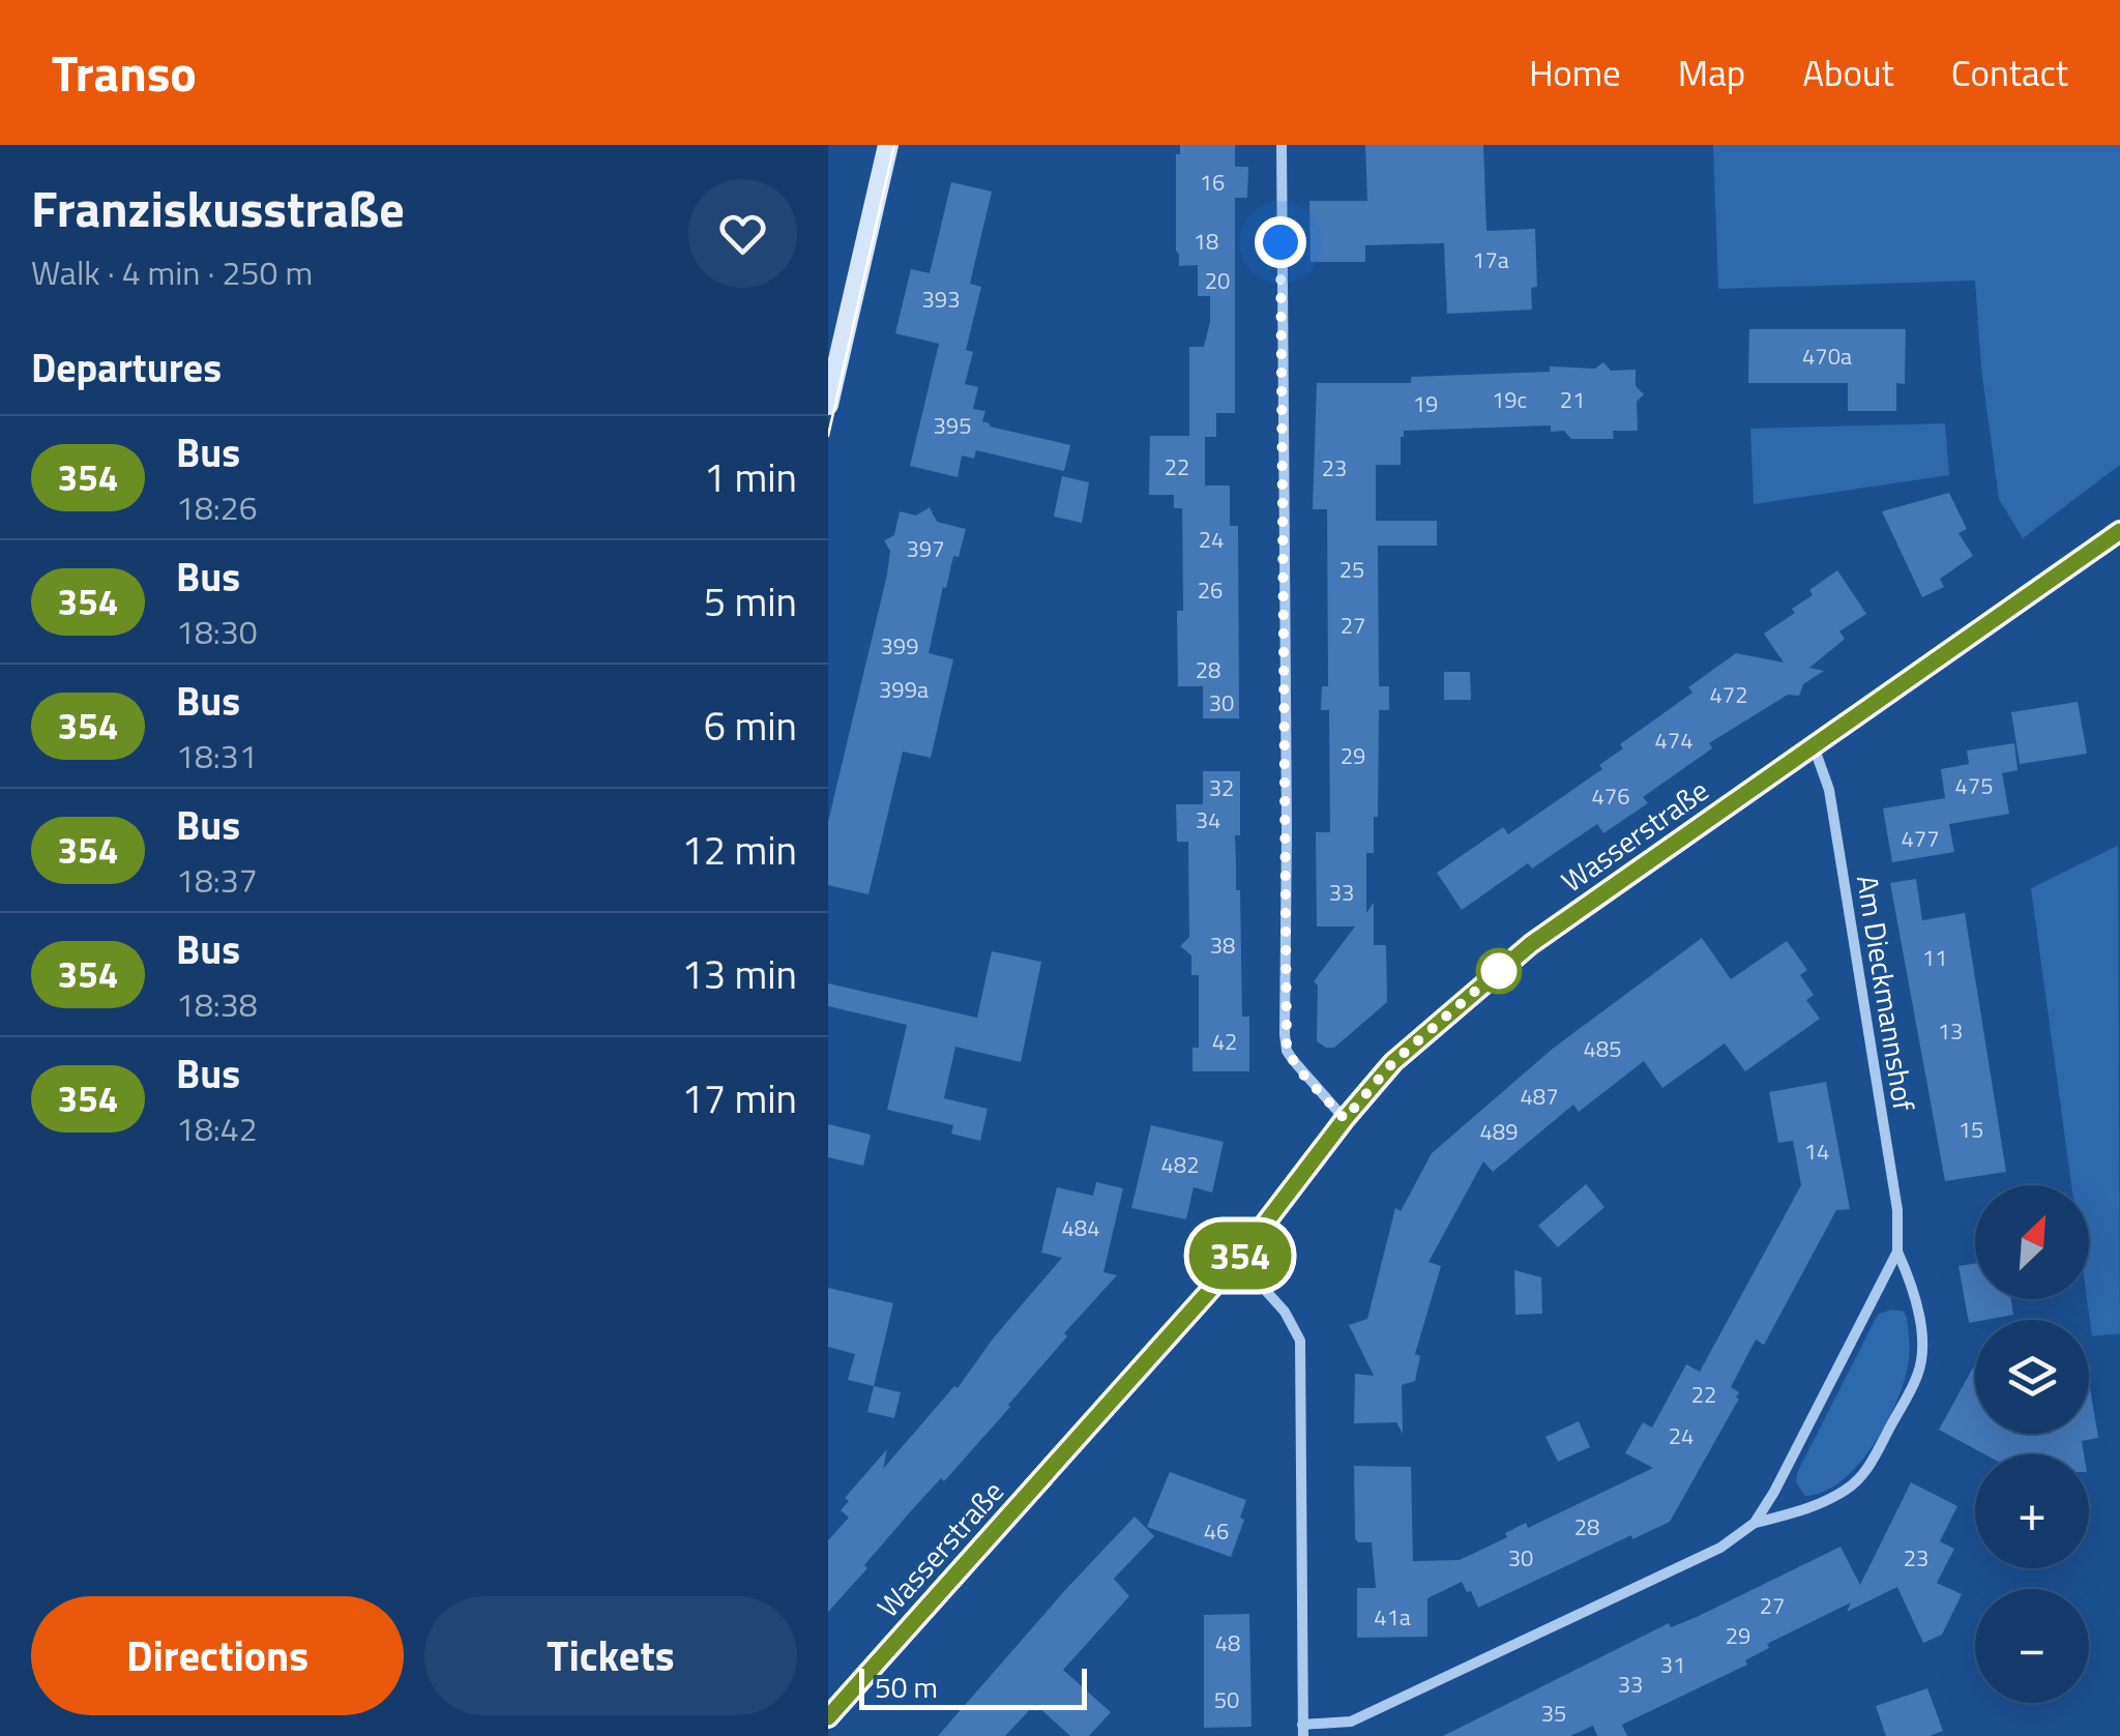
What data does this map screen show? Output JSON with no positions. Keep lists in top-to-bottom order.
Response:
{
  "streets": {
    "main road": ["Wasserstraße"],
    "street": ["Am Dieckmannshof"]
  },
  "crossings": [
    ["Wasserstraße", "Am Dieckmannshof"]
  ],
  "lines": ["bus line 354"],
  "house_numbers": [
    "16",
    "18",
    "17a",
    "20",
    "393",
    "470a",
    "19c",
    "21",
    "19",
    "395",
    "22",
    "23",
    "24",
    "397",
    "25",
    "26",
    "27",
    "399",
    "28",
    "399a",
    "472",
    "30",
    "474",
    "29",
    "475",
    "32",
    "476",
    "34",
    "477",
    "33",
    "38",
    "11",
    "13",
    "42",
    "485",
    "487",
    "15",
    "489",
    "14",
    "482",
    "484",
    "22",
    "24",
    "28",
    "46",
    "30",
    "23",
    "27",
    "41a",
    "29",
    "48",
    "31",
    "33",
    "50",
    "35"
  ],
  "scale_bar": "50 m",
  "north": "top right",
  "page": {
    "header": "Transo",
    "nav": [
      "Home",
      "Map",
      "About",
      "Contact"
    ],
    "heading": [
      ["Franziskusstraße", "Walk · 4 min · 250 m"],
      "Departures"
    ],
    "on_map": "354",
    "list": [
      {
        "mark": "354",
        "name": "Bus",
        "note": "18:26",
        "value": "1 min"
      },
      {
        "mark": "354",
        "name": "Bus",
        "note": "18:30",
        "value": "5 min"
      },
      {
        "mark": "354",
        "name": "Bus",
        "note": "18:31",
        "value": "6 min"
      },
      {
        "mark": "354",
        "name": "Bus",
        "note": "18:37",
        "value": "12 min"
      },
      {
        "mark": "354",
        "name": "Bus",
        "note": "18:38",
        "value": "13 min"
      },
      {
        "mark": "354",
        "name": "Bus",
        "note": "18:42",
        "value": "17 min"
      }
    ],
    "map_buttons": ["+", "−"],
    "buttons": ["Directions", "Tickets"],
    "scale": "50 m"
  }
}
